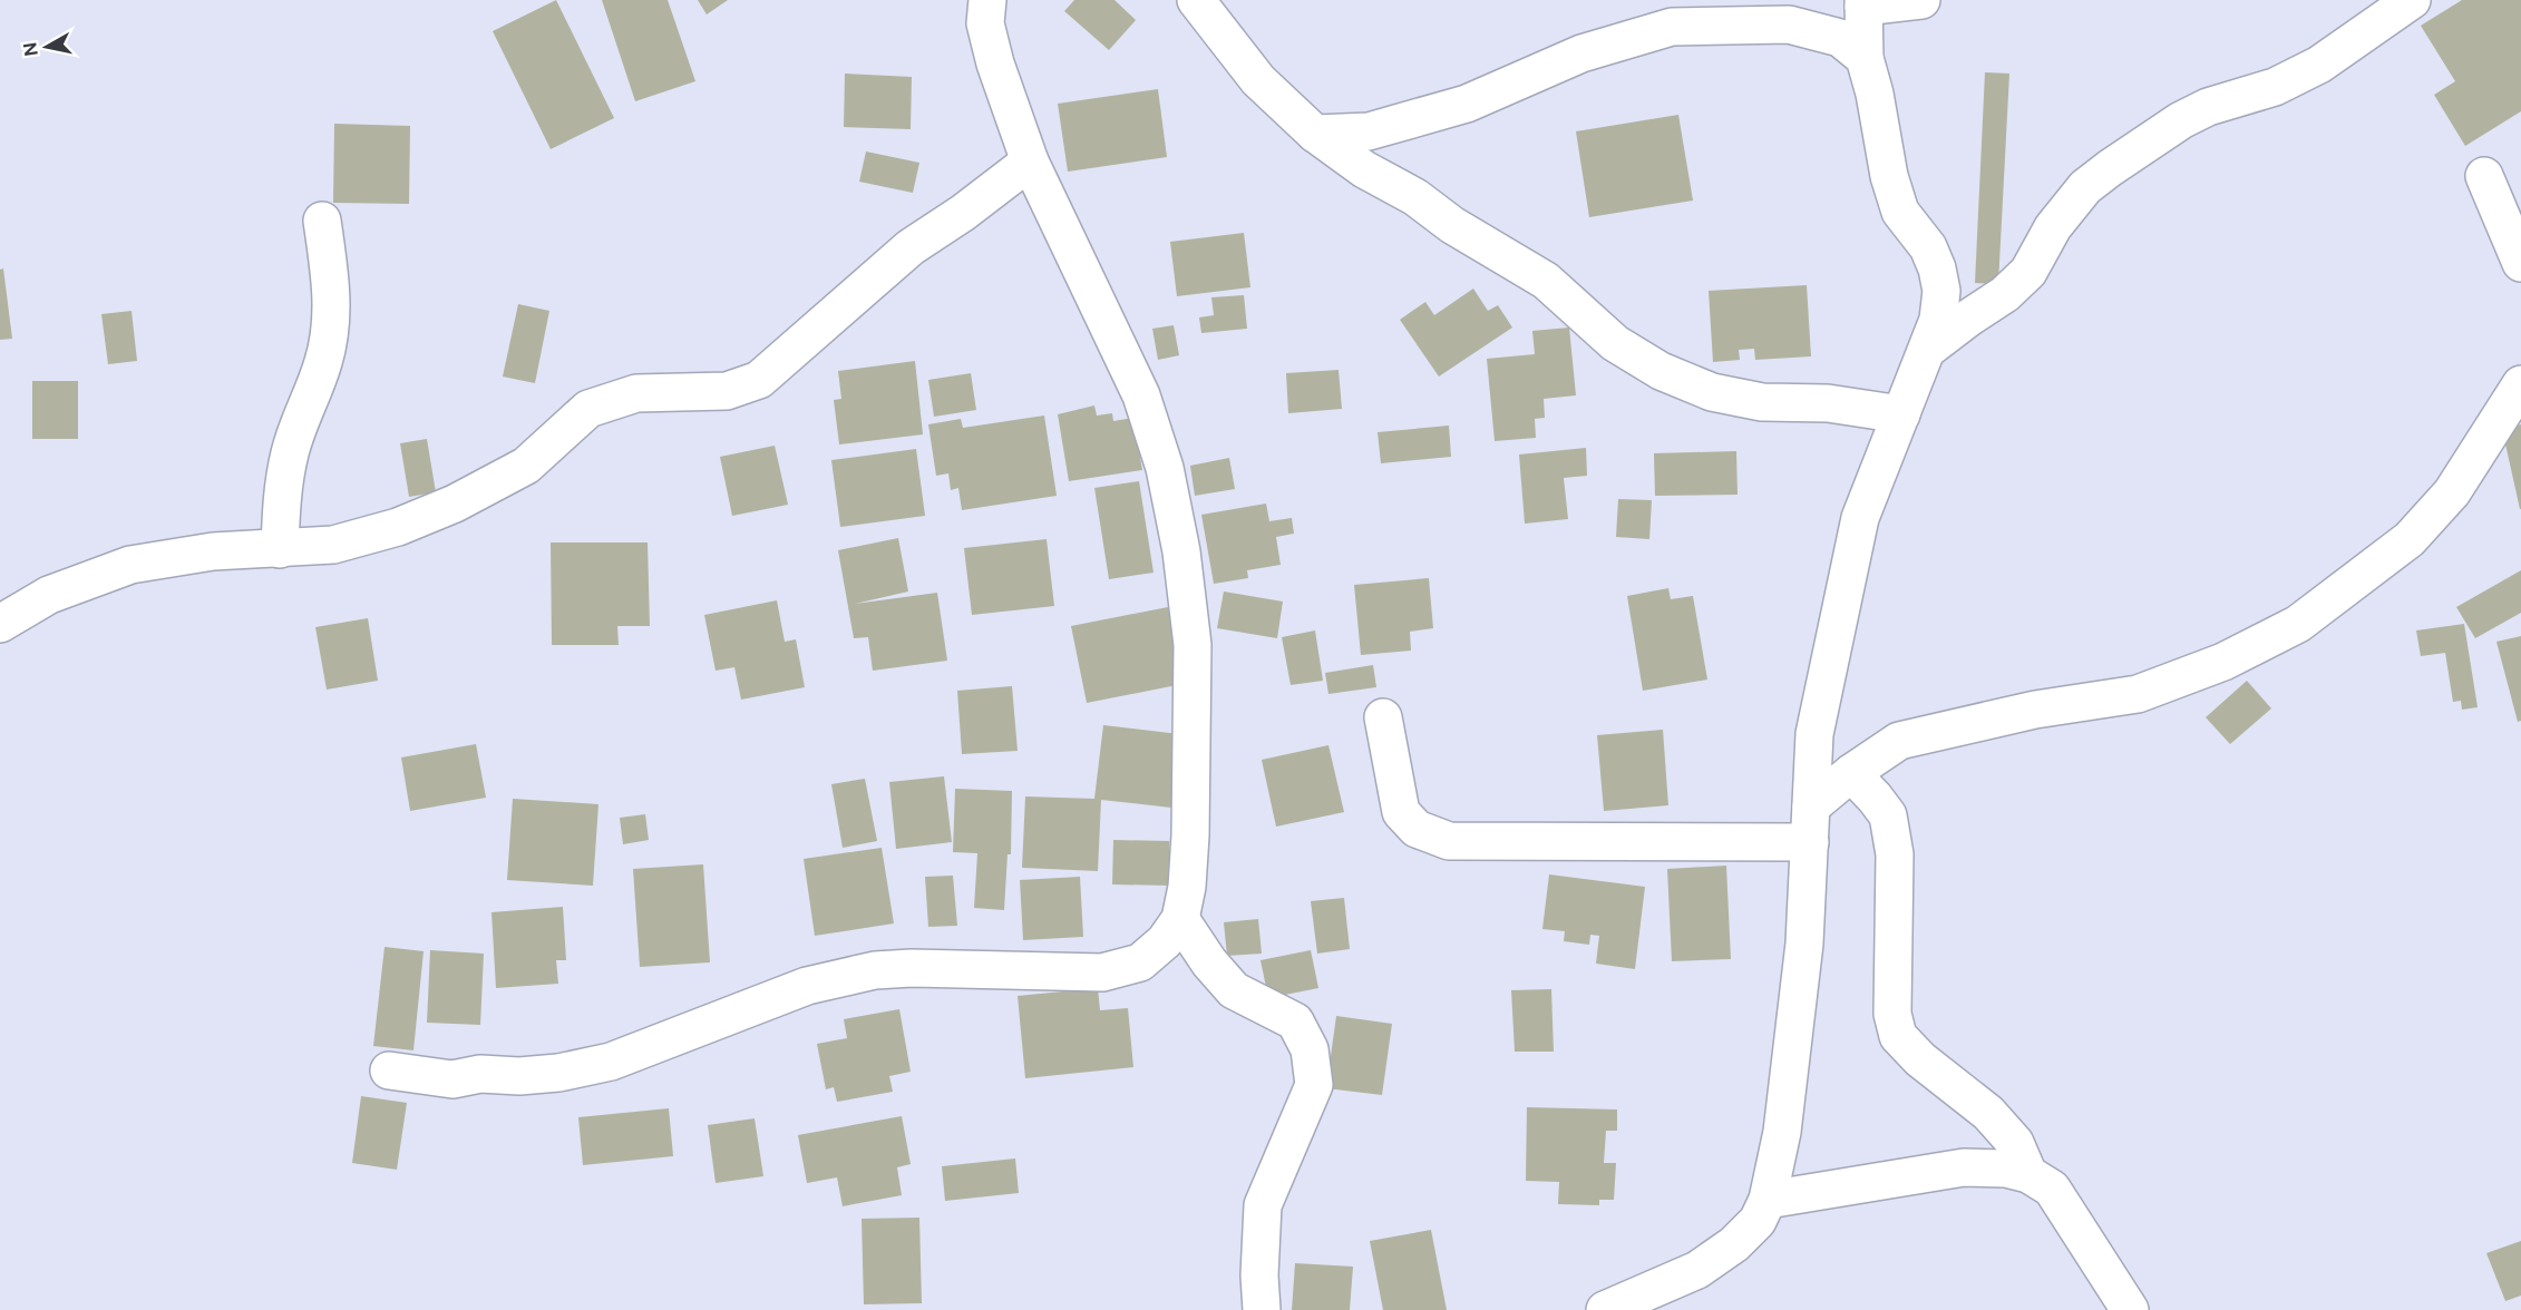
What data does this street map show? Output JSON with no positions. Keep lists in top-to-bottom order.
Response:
{
  "north": "left"
}
